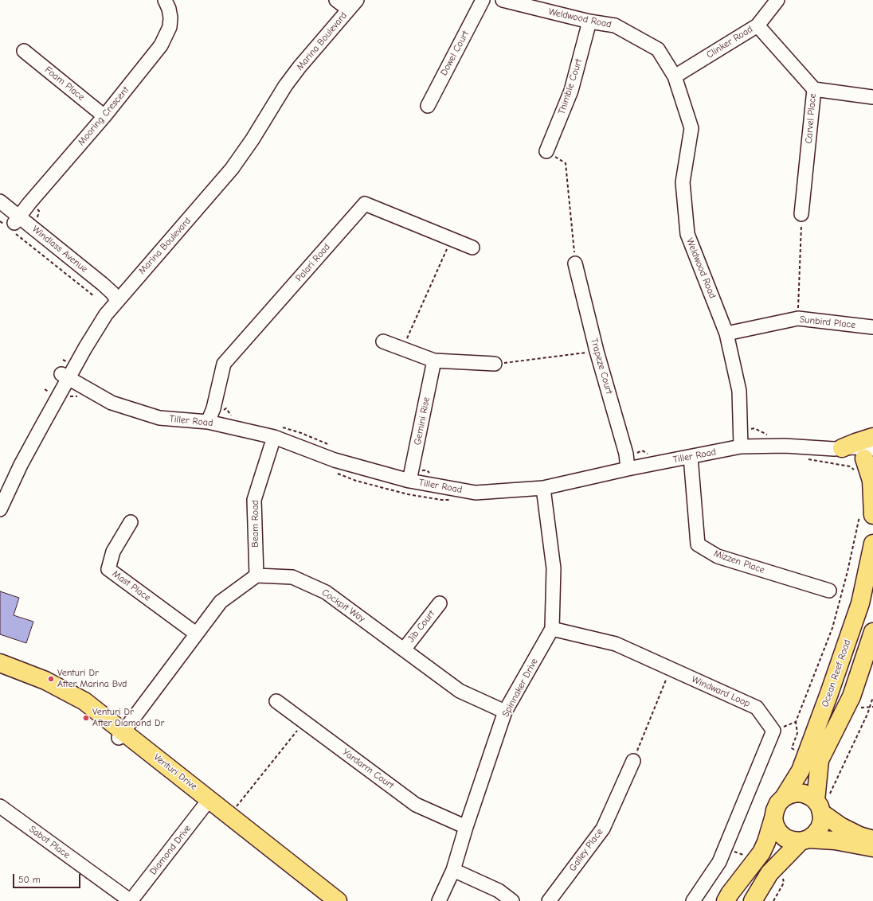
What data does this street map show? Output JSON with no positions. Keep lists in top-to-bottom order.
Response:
{
  "streets": {
    "main road": ["Ocean Reef Road", "Venturi Drive"],
    "street": [
      "Weldwood Road",
      "Marina Boulevard",
      "Clinker Road",
      "Dowel Court",
      "Foam Place",
      "Thimble Court",
      "Mooring Crescent",
      "Carvel Place",
      "Windlass Avenue",
      "Palari Road",
      "Sunbird Place",
      "Trapeze Court",
      "Tiller Road",
      "Gemini Rise",
      "Beam Road",
      "Mizzen Place",
      "Mast Place",
      "Cockpit Way",
      "Jib Court",
      "Spinnaker Drive",
      "Windward Loop",
      "Yardarm Court",
      "Sabot Place",
      "Diamond Drive",
      "Galley Place"
    ]
  },
  "crossings": [
    ["Weldwood Road", "Clinker Road"],
    ["Weldwood Road", "Thimble Court"],
    ["Weldwood Road", "Sunbird Place"],
    ["Weldwood Road", "Tiller Road"],
    ["Marina Boulevard", "Windlass Avenue"],
    ["Marina Boulevard", "Tiller Road"],
    ["Clinker Road", "Carvel Place"],
    ["Foam Place", "Mooring Crescent"],
    ["Mooring Crescent", "Windlass Avenue"],
    ["Palari Road", "Tiller Road"],
    ["Trapeze Court", "Tiller Road"],
    ["Tiller Road", "Gemini Rise"],
    ["Tiller Road", "Beam Road"],
    ["Tiller Road", "Mizzen Place"],
    ["Tiller Road", "Spinnaker Drive"],
    ["Beam Road", "Cockpit Way"],
    ["Cockpit Way", "Jib Court"],
    ["Cockpit Way", "Spinnaker Drive"],
    ["Spinnaker Drive", "Windward Loop"],
    ["Spinnaker Drive", "Yardarm Court"],
    ["Venturi Drive", "Diamond Drive"],
    ["Sabot Place", "Diamond Drive"]
  ],
  "places": ["Venturi Dr After Marina Bvd", "Venturi Dr After Diamond Dr"],
  "scale_bar": "50 m"
}
